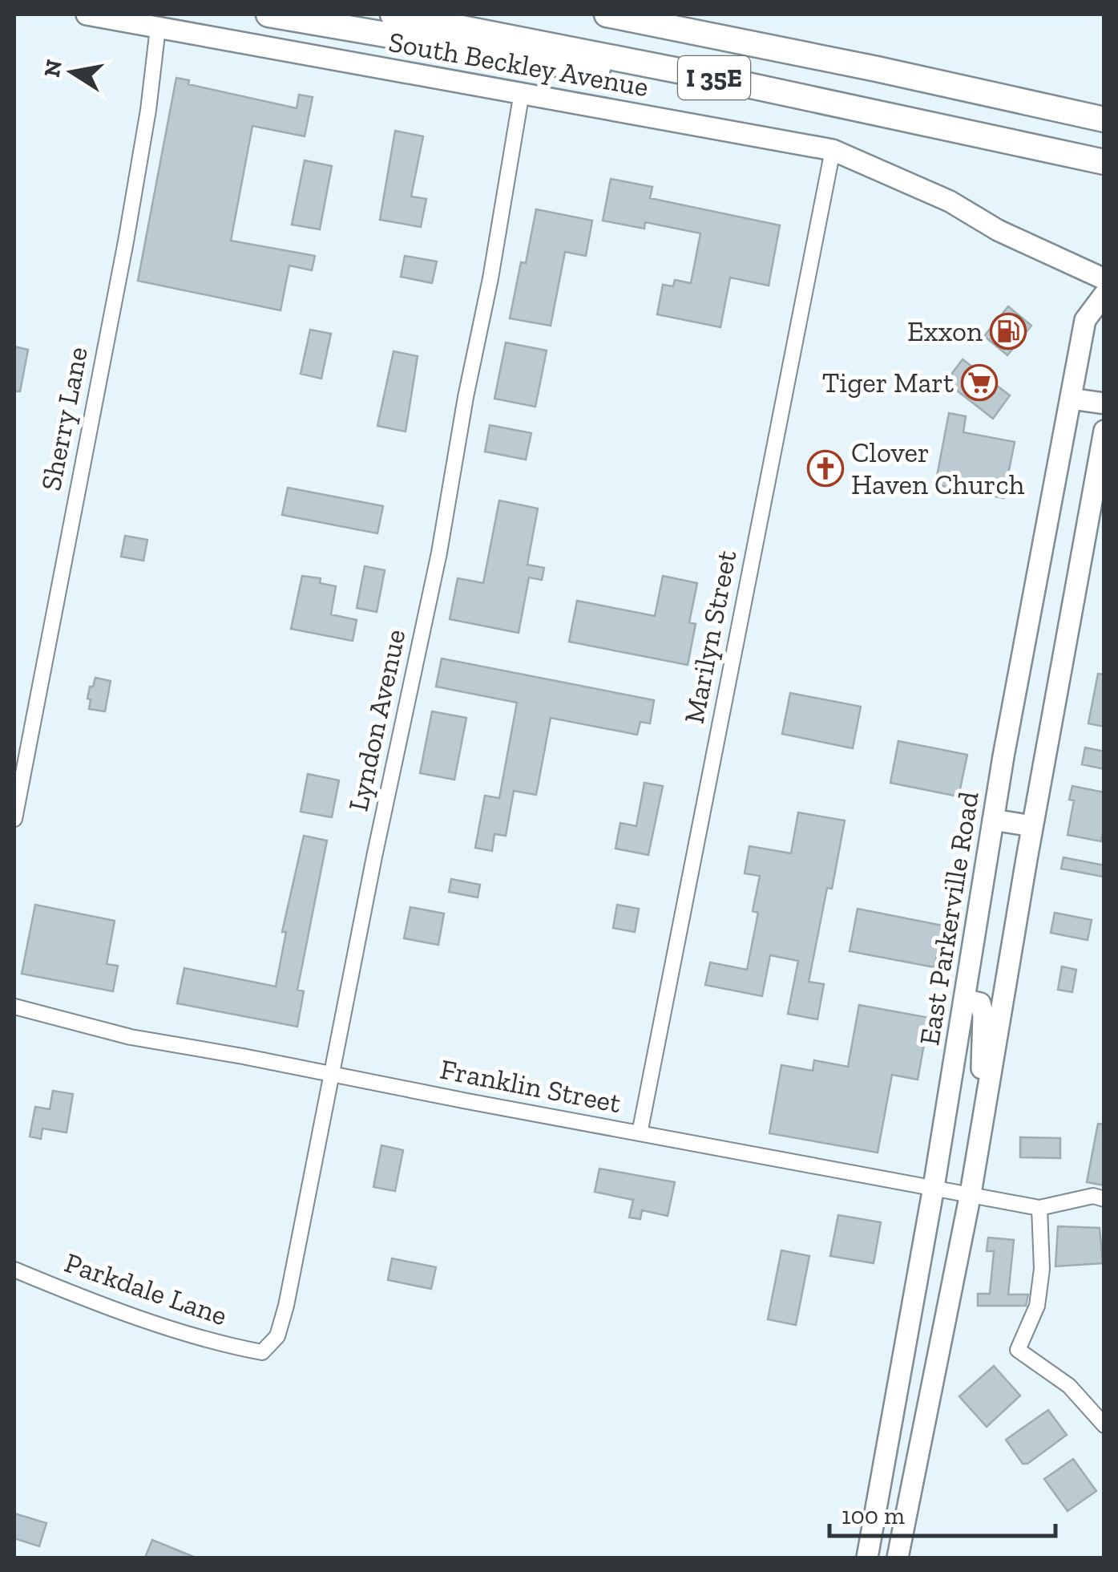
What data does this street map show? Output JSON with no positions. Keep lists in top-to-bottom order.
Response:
{
  "streets": {
    "highway": ["I 35E"],
    "main road": ["South Beckley Avenue", "East Parkerville Road"],
    "street": [
      "Sherry Lane",
      "Marilyn Street",
      "Lyndon Avenue",
      "Franklin Street",
      "Parkdale Lane"
    ]
  },
  "crossings": [
    ["South Beckley Avenue", "Sherry Lane"],
    ["South Beckley Avenue", "Marilyn Street"],
    ["South Beckley Avenue", "Lyndon Avenue"],
    ["Marilyn Street", "Franklin Street"],
    ["Lyndon Avenue", "Franklin Street"],
    ["Lyndon Avenue", "Parkdale Lane"],
    ["East Parkerville Road", "Franklin Street"]
  ],
  "places": {
    "fuel station": ["Exxon"],
    "supermarket": ["Tiger Mart"],
    "church": ["Clover Haven Church"]
  },
  "scale_bar": "100 m",
  "north": "left"
}
